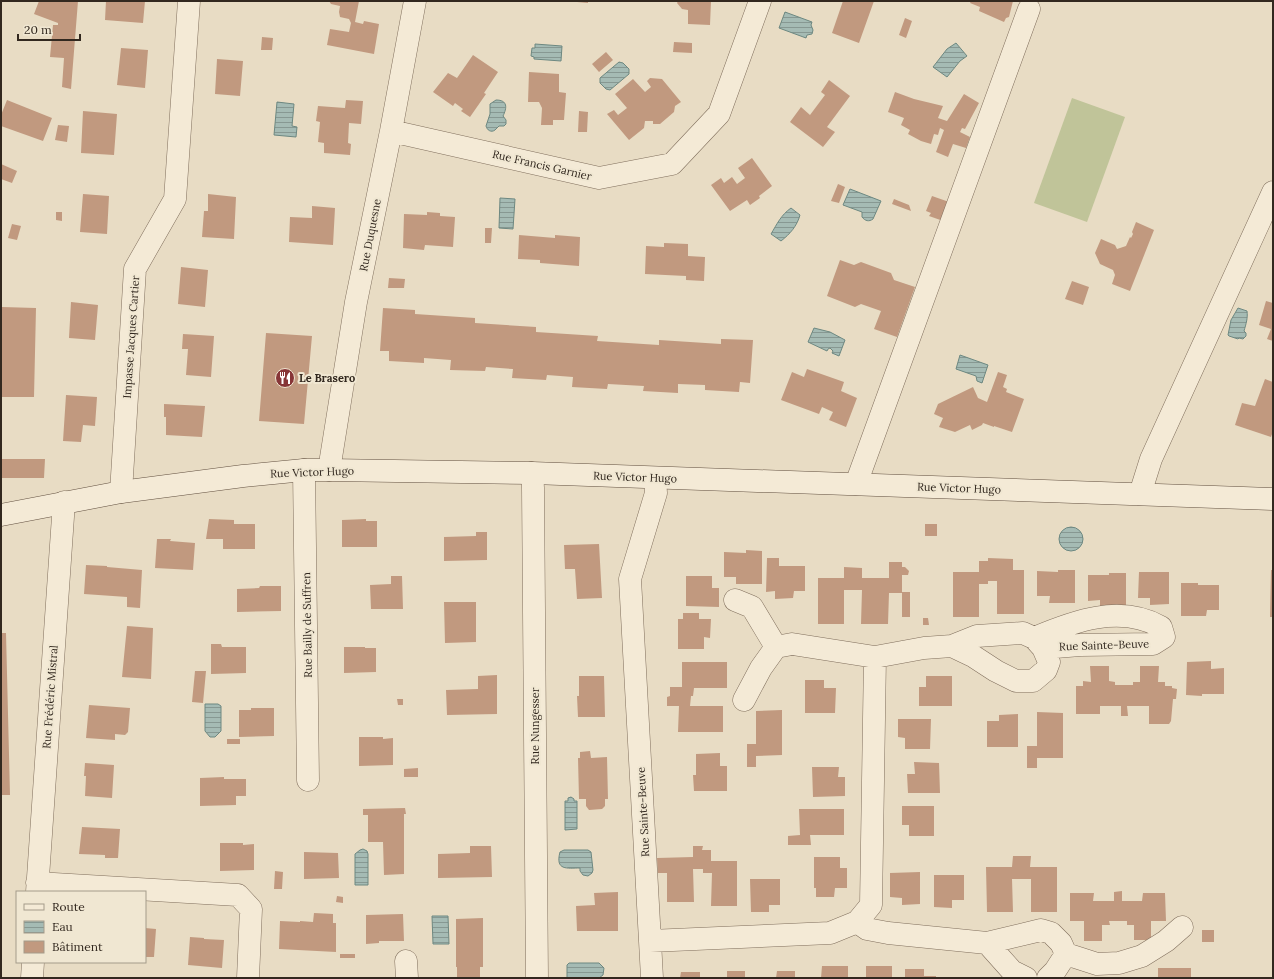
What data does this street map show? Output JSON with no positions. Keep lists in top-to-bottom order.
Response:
{
  "streets": {
    "street": [
      "Rue Francis Garnier",
      "Rue Duquesne",
      "Impasse Jacques Cartier",
      "Rue Victor Hugo",
      "Rue Bailly de Suffren",
      "Rue Sainte-Beuve",
      "Rue Frédéric Mistral",
      "Rue Nungesser"
    ]
  },
  "crossings": [
    ["Rue Francis Garnier", "Rue Duquesne"],
    ["Rue Duquesne", "Rue Victor Hugo"],
    ["Impasse Jacques Cartier", "Rue Victor Hugo"],
    ["Rue Victor Hugo", "Rue Bailly de Suffren"],
    ["Rue Victor Hugo", "Rue Sainte-Beuve"],
    ["Rue Victor Hugo", "Rue Frédéric Mistral"],
    ["Rue Victor Hugo", "Rue Nungesser"]
  ],
  "places": {
    "restaurant": ["Le Brasero"]
  },
  "legend": ["Route", "Eau", "Bâtiment"],
  "scale_bar": "20 m"
}
